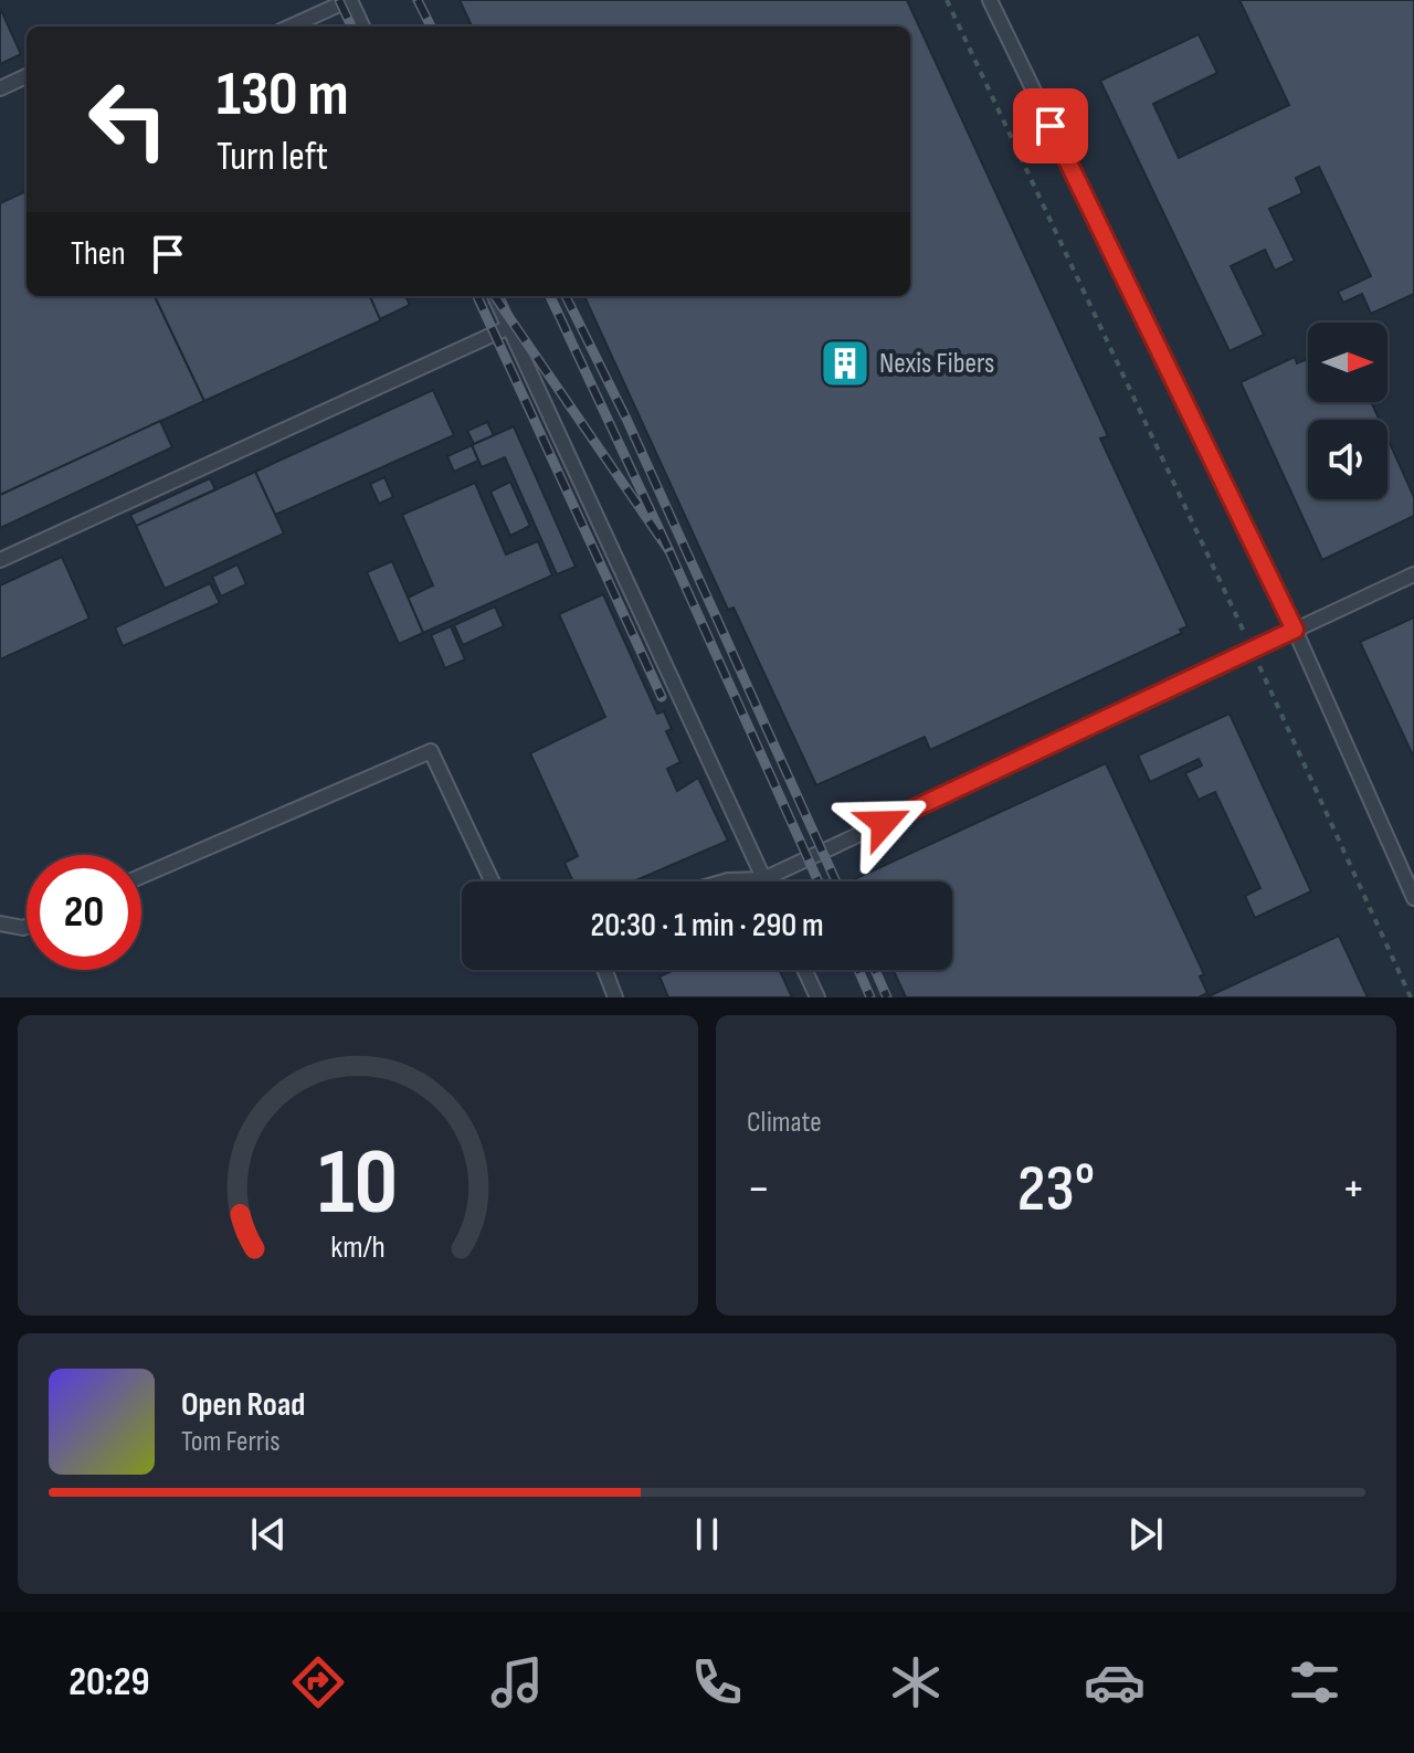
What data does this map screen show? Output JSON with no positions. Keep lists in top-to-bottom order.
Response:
{
  "places": {
    "building": ["Nexis Fibers"]
  },
  "north": "right",
  "page": {
    "turn": ["130 m", "Turn left"],
    "then": "Then",
    "limit": "20",
    "trip": "20:30 · 1 min · 290 m",
    "tile": "Climate",
    "heat": ["−", "23°", "+"],
    "song": ["Open Road", "Tom Ferris"],
    "tabs": "20:29",
    "gauge": ["10", "km/h"]
  }
}
